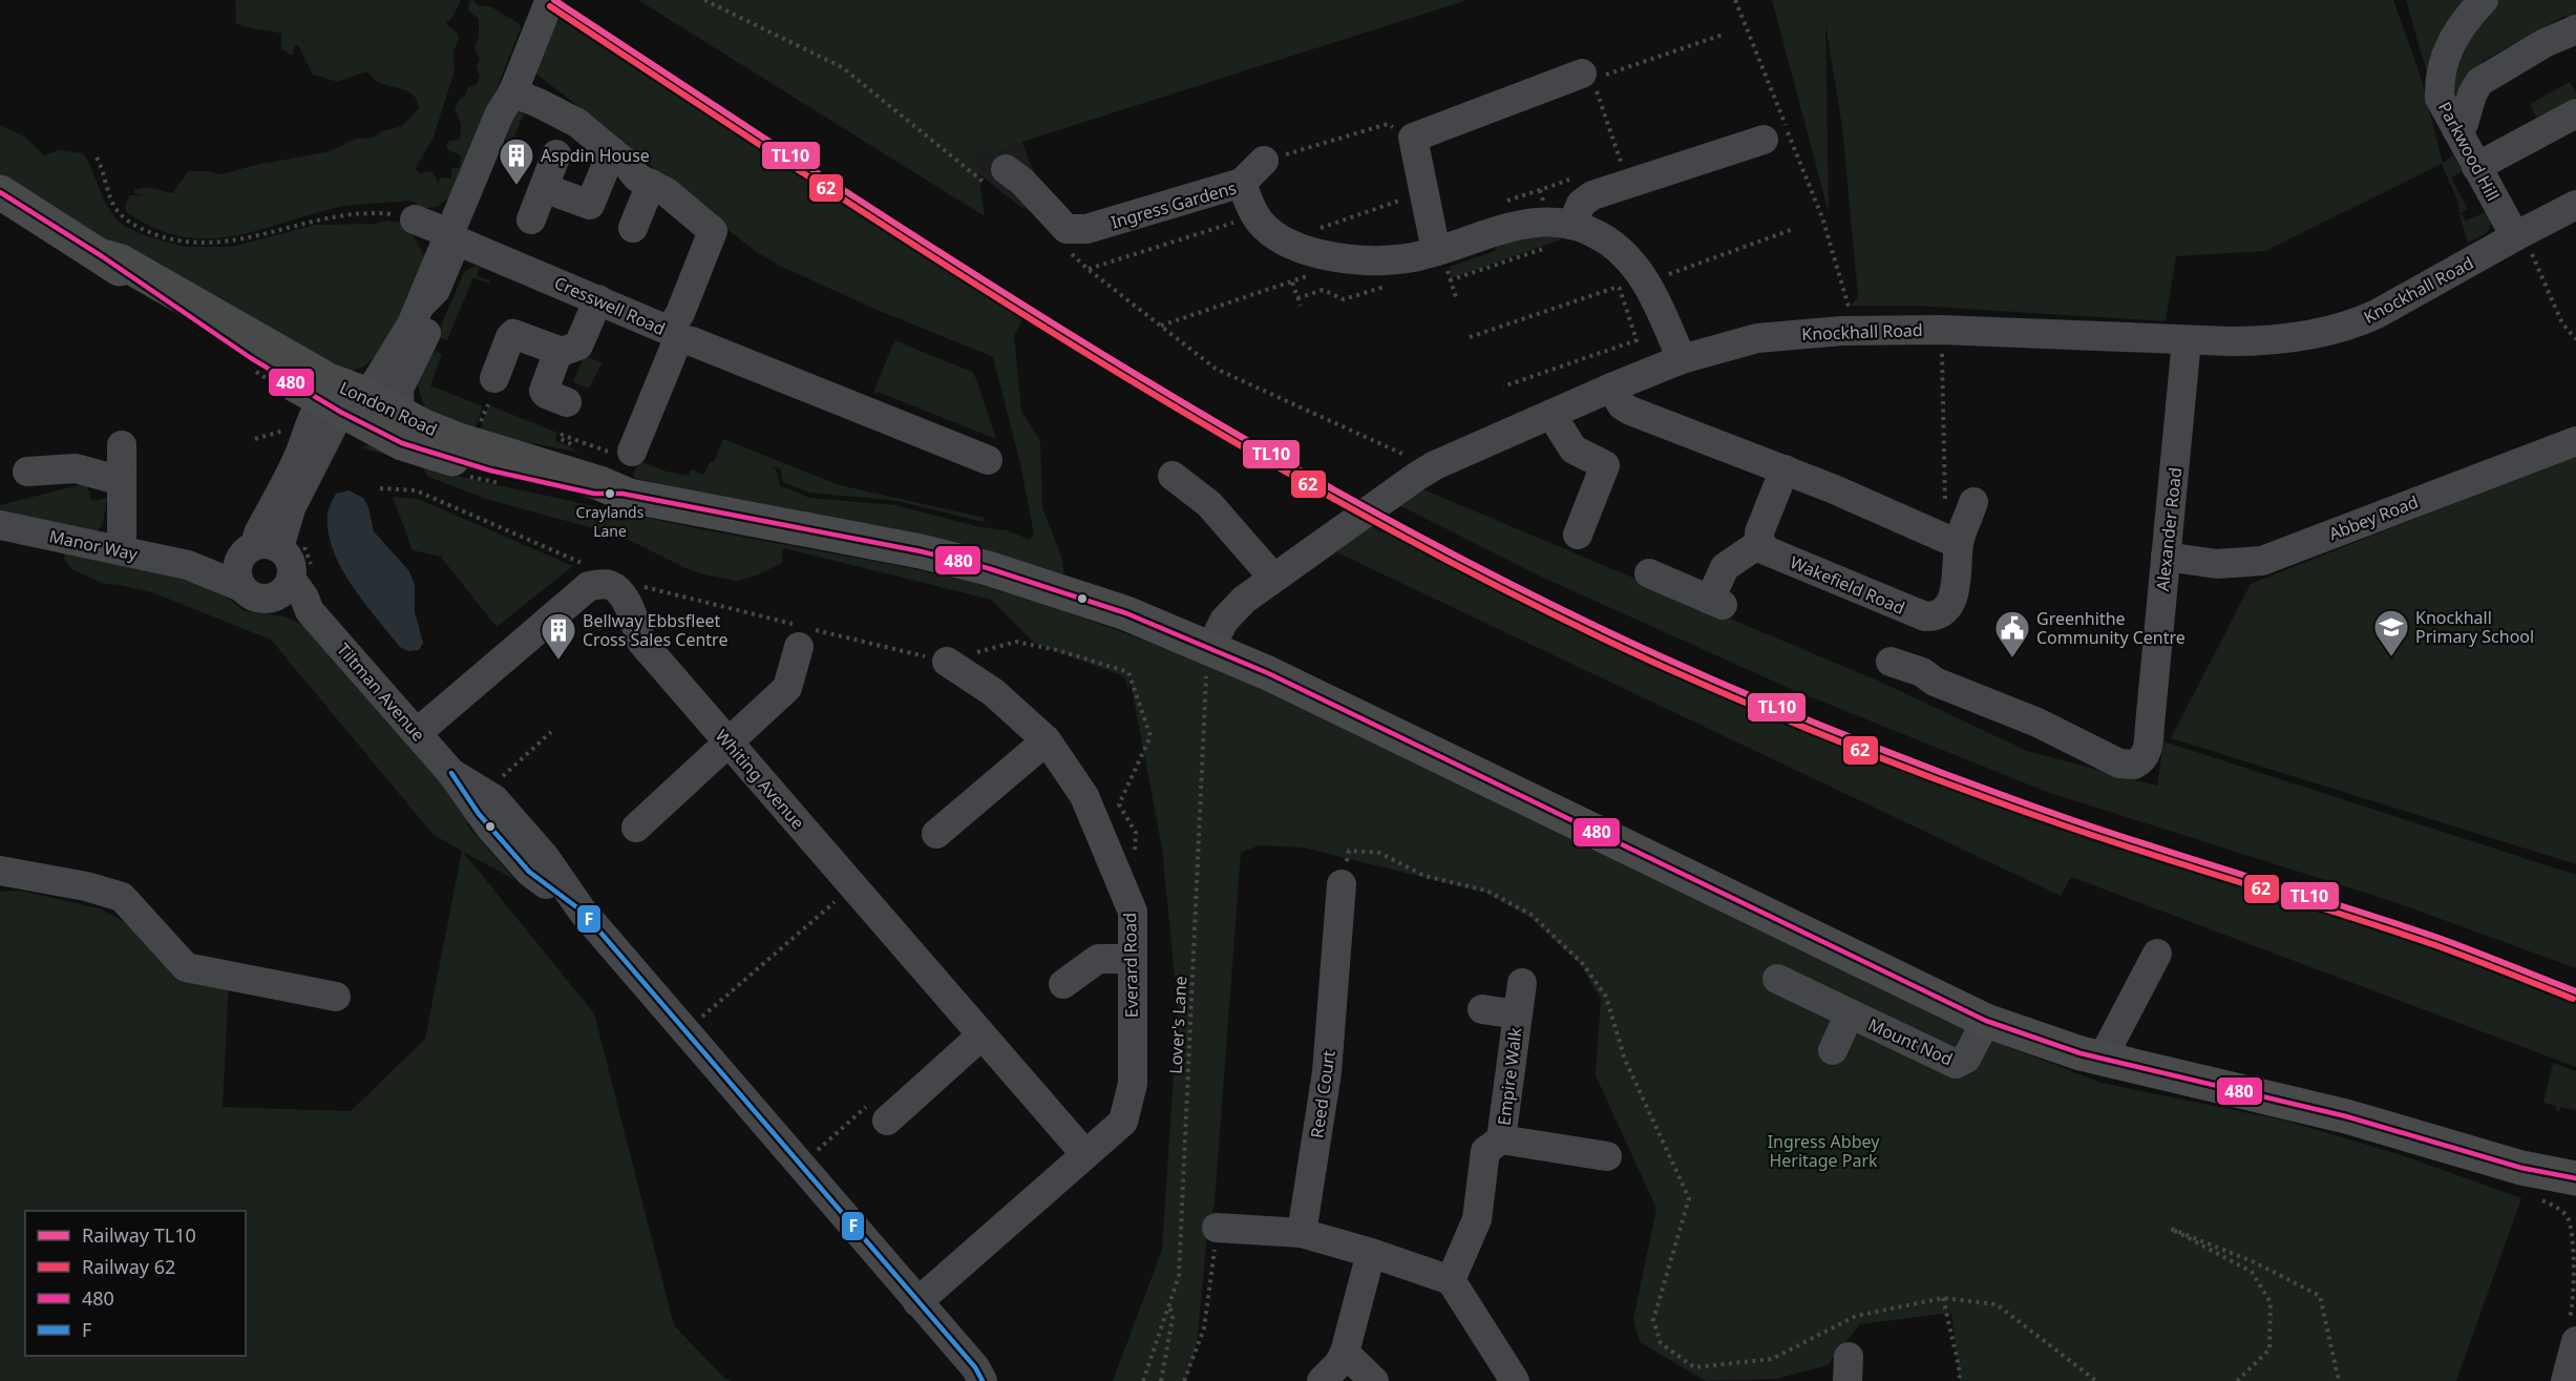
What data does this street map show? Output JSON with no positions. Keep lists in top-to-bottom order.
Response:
{
  "streets": {
    "main road": ["London Road"],
    "street": [
      "Parkwood Hill",
      "Ingress Gardens",
      "Knockhall Road",
      "Cresswell Road",
      "Abbey Road",
      "Alexander Road",
      "Manor Way",
      "Wakefield Road",
      "Tiltman Avenue",
      "Whiting Avenue",
      "Everard Road",
      "Mount Nod",
      "Empire Walk",
      "Reed Court"
    ],
    "path": ["Lover's Lane"]
  },
  "crossings": [
    ["Parkwood Hill", "Knockhall Road"],
    ["Ingress Gardens", "Knockhall Road"],
    ["Knockhall Road", "London Road"],
    ["Knockhall Road", "Alexander Road"],
    ["Knockhall Road", "Lover's Lane"],
    ["London Road", "Lover's Lane"],
    ["London Road", "Mount Nod"],
    ["Abbey Road", "Alexander Road"],
    ["Manor Way", "Tiltman Avenue"],
    ["Tiltman Avenue", "Whiting Avenue"],
    ["Tiltman Avenue", "Everard Road"],
    ["Whiting Avenue", "Everard Road"]
  ],
  "parks": ["Ingress Abbey Heritage Park"],
  "places": {
    "building": ["Aspdin House", "Bellway Ebbsfleet Cross Sales Centre"],
    "other": ["Craylands Lane"],
    "school or university": ["Knockhall Primary School"],
    "public building": ["Greenhithe Community Centre"]
  },
  "lines": [
    "rail line TL10",
    "rail line 62",
    "transit line 480",
    "transit line F"
  ],
  "legend": [
    "Railway TL10",
    "Railway 62",
    "480",
    "F"
  ]
}
